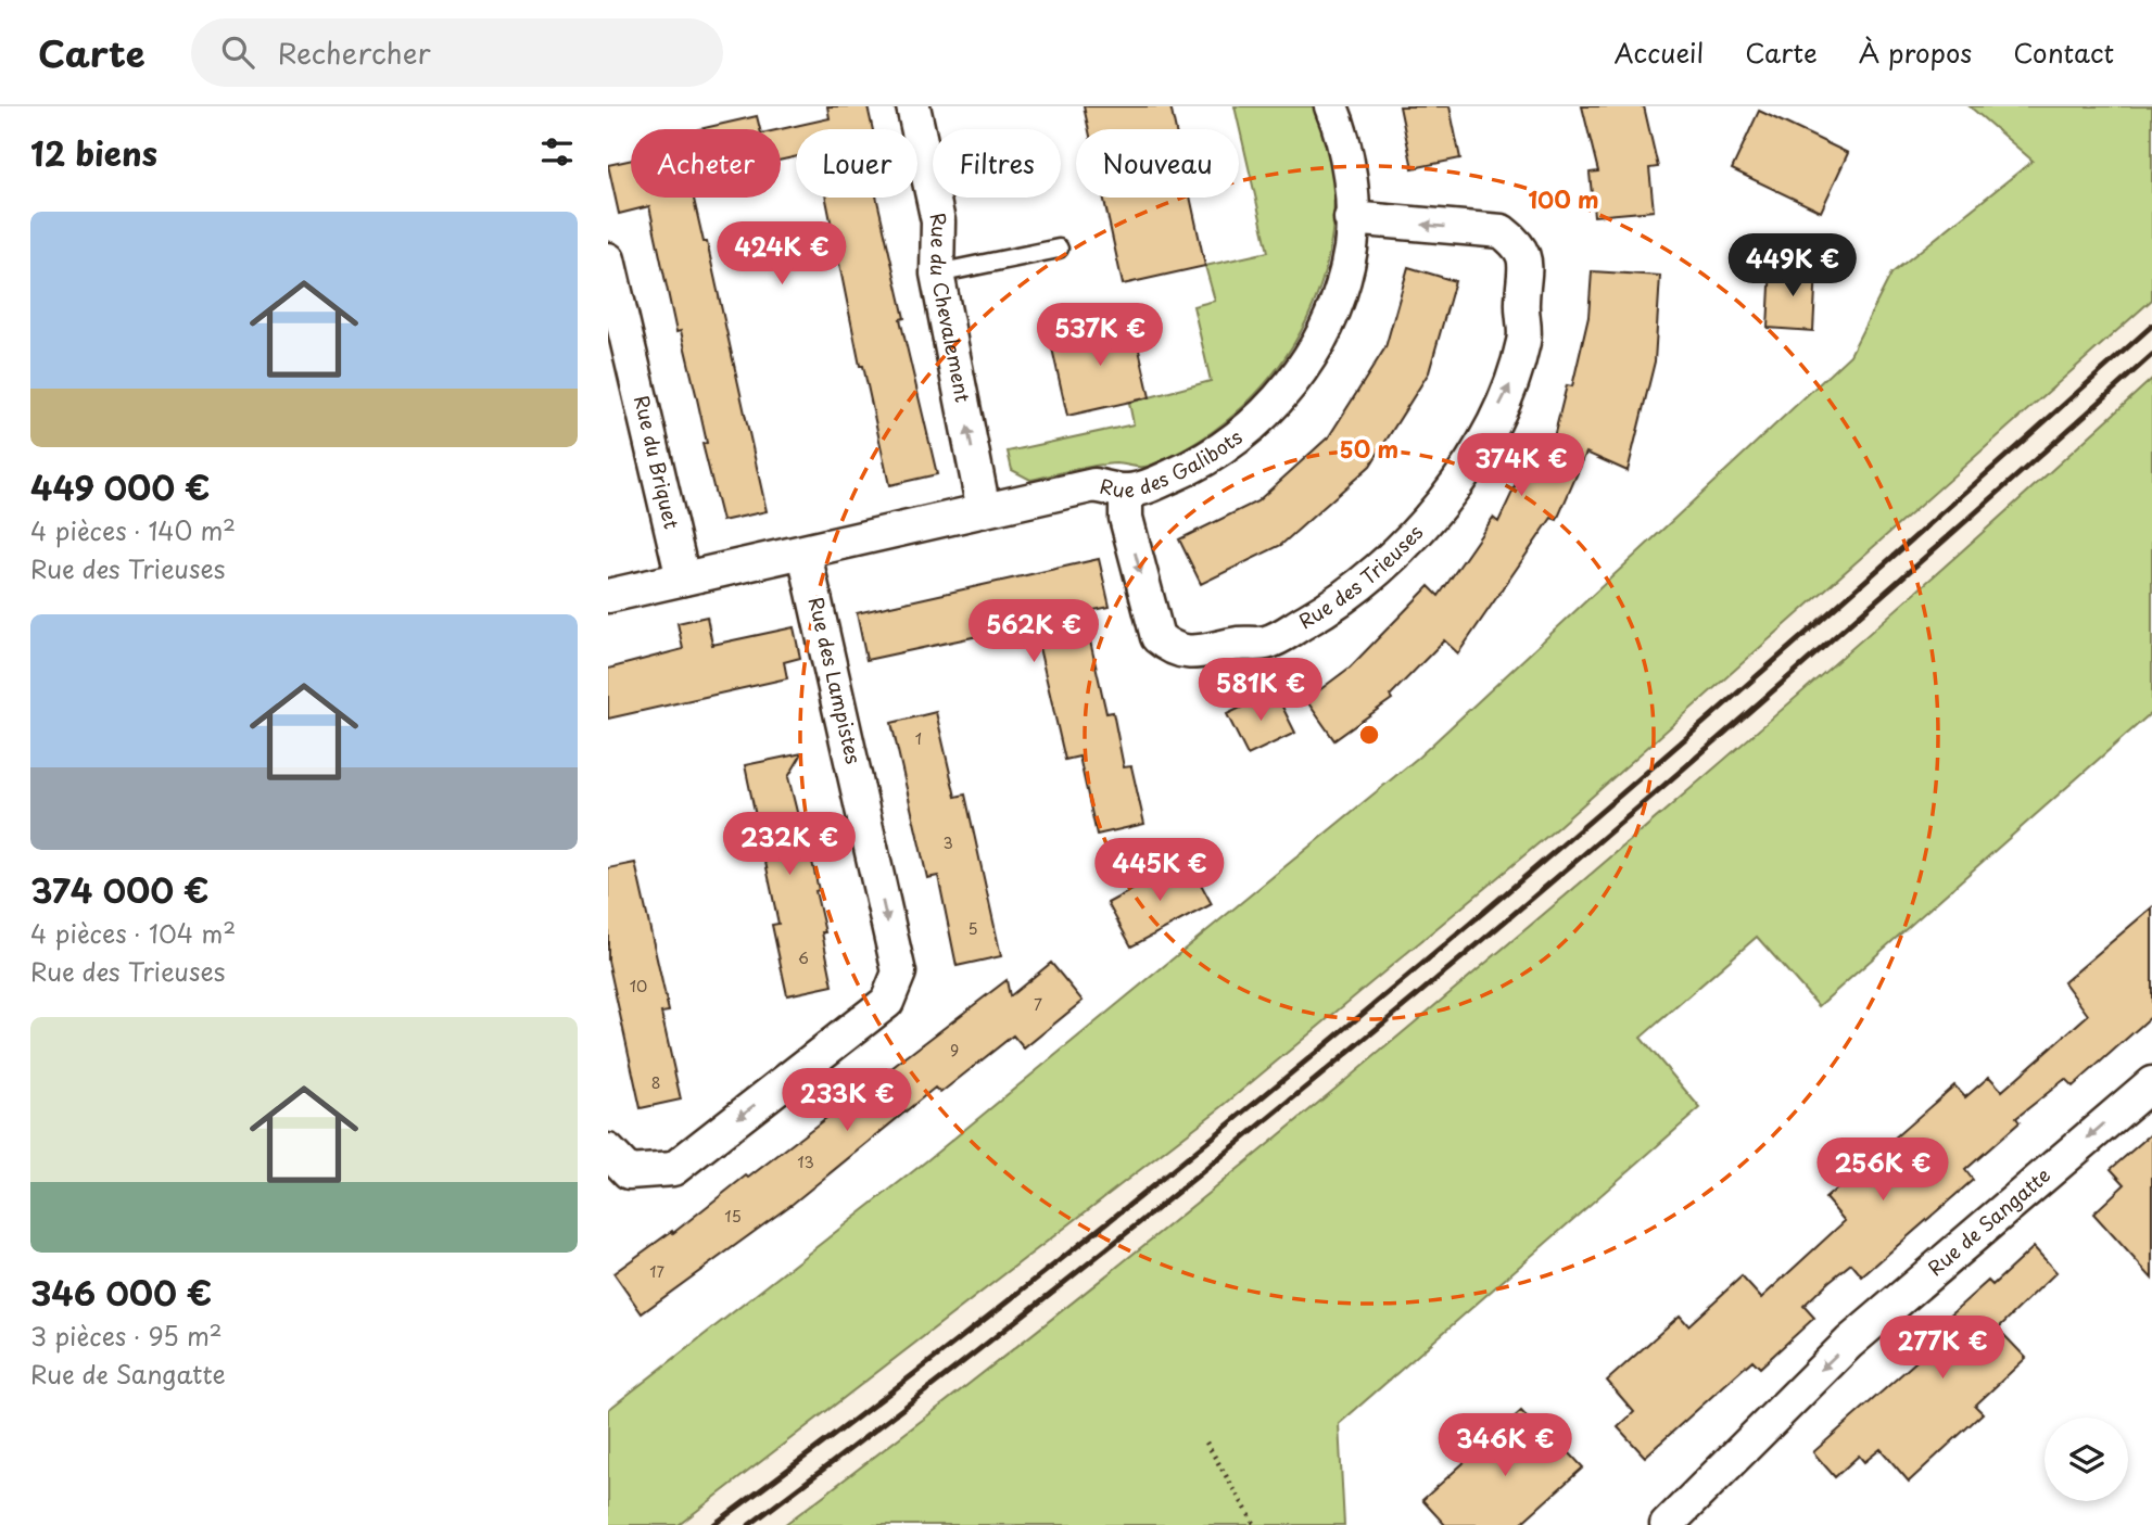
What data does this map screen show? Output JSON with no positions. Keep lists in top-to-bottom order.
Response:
{
  "streets": {
    "street": [
      "Rue du Chevalement",
      "Rue des Galibots",
      "Rue du Briquet",
      "Rue des Trieuses",
      "Rue des Lampistes",
      "Rue de Sangatte"
    ]
  },
  "crossings": [
    ["Rue du Chevalement", "Rue des Galibots"],
    ["Rue des Galibots", "Rue du Briquet"],
    ["Rue des Galibots", "Rue des Trieuses"],
    ["Rue des Galibots", "Rue des Lampistes"]
  ],
  "one_way": ["Rue du Chevalement", "Rue de Sangatte"],
  "house_numbers": [
    "1",
    "3",
    "5",
    "6",
    "10",
    "7",
    "9",
    "8",
    "13",
    "15",
    "17"
  ],
  "page": {
    "header": "Carte",
    "search": "Rechercher",
    "nav": [
      "Accueil",
      "Carte",
      "À propos",
      "Contact"
    ],
    "heading": "12 biens",
    "chip": [
      "Acheter",
      "Louer",
      "Filtres",
      "Nouveau"
    ],
    "list": [
      {
        "name": "449 000 €",
        "note": "4 pièces · 140 m² · Rue des Trieuses"
      },
      {
        "name": "374 000 €",
        "note": "4 pièces · 104 m² · Rue des Trieuses"
      },
      {
        "name": "346 000 €",
        "note": "3 pièces · 95 m² · Rue de Sangatte"
      }
    ],
    "price": [
      "424K €",
      "449K €",
      "537K €",
      "374K €",
      "562K €",
      "581K €",
      "232K €",
      "445K €",
      "233K €",
      "256K €",
      "277K €",
      "346K €"
    ]
  },
  "rings": ["100 m", "50 m"]
}
